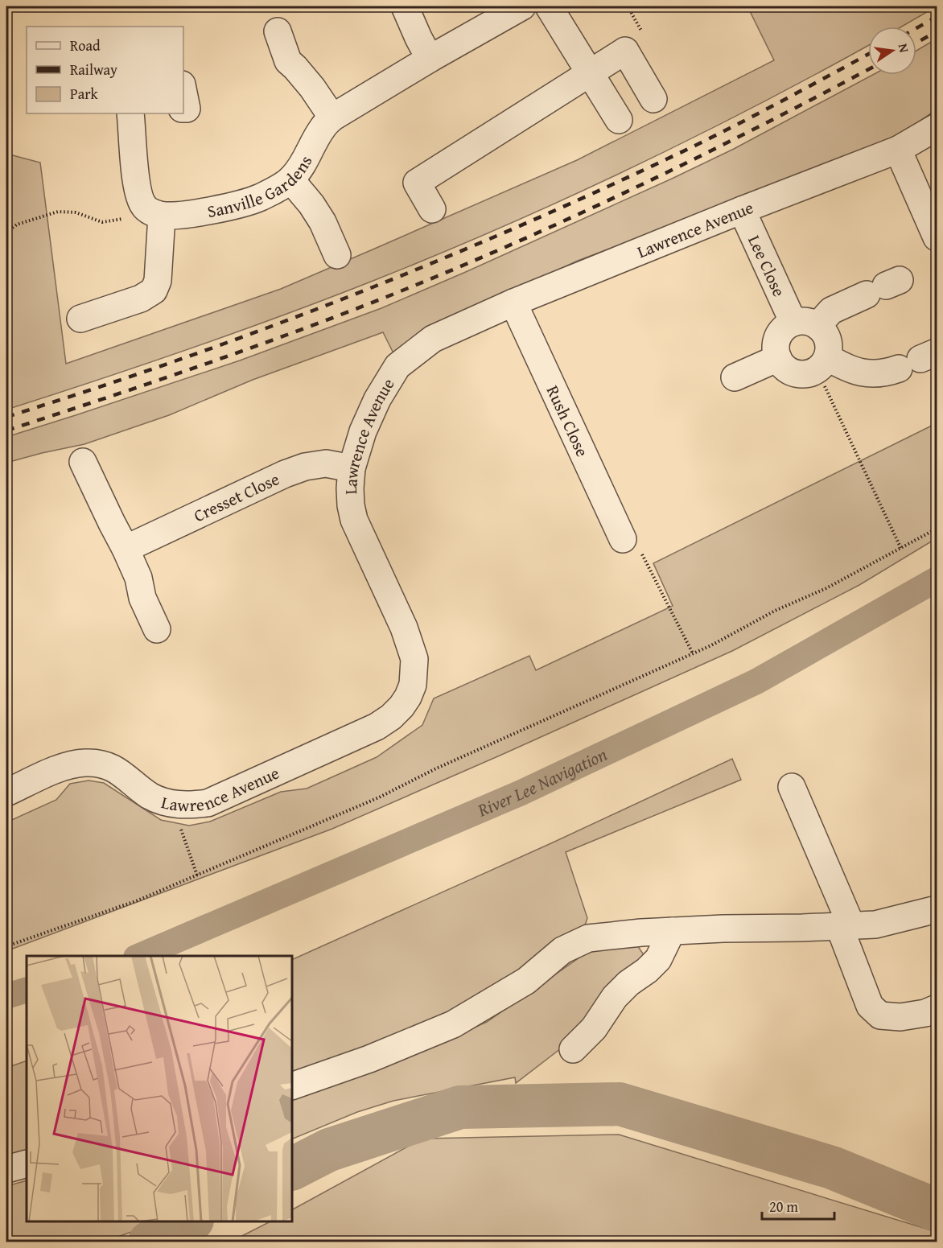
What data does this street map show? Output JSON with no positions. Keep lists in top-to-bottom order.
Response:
{
  "streets": {
    "street": [
      "Sanville Gardens",
      "Lawrence Avenue",
      "Lee Close",
      "Rush Close",
      "Cresset Close"
    ]
  },
  "crossings": [
    ["Lawrence Avenue", "Lee Close"],
    ["Lawrence Avenue", "Rush Close"],
    ["Lawrence Avenue", "Cresset Close"]
  ],
  "water": ["River Lee Navigation"],
  "legend": ["Road", "Railway", "Park"],
  "scale_bar": "20 m",
  "north": "right"
}
